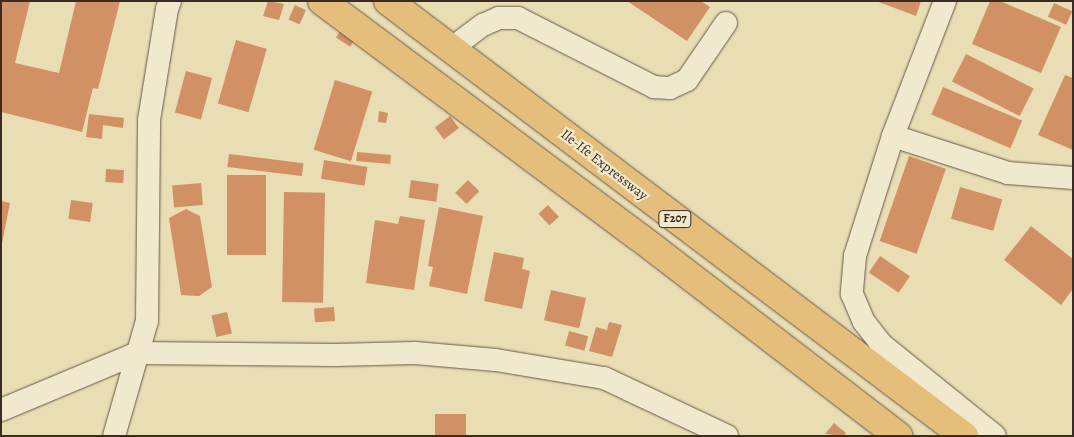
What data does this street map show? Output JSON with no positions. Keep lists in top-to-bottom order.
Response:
{
  "streets": {
    "main road": ["Ile-Ife Expressway", "F207"]
  }
}
